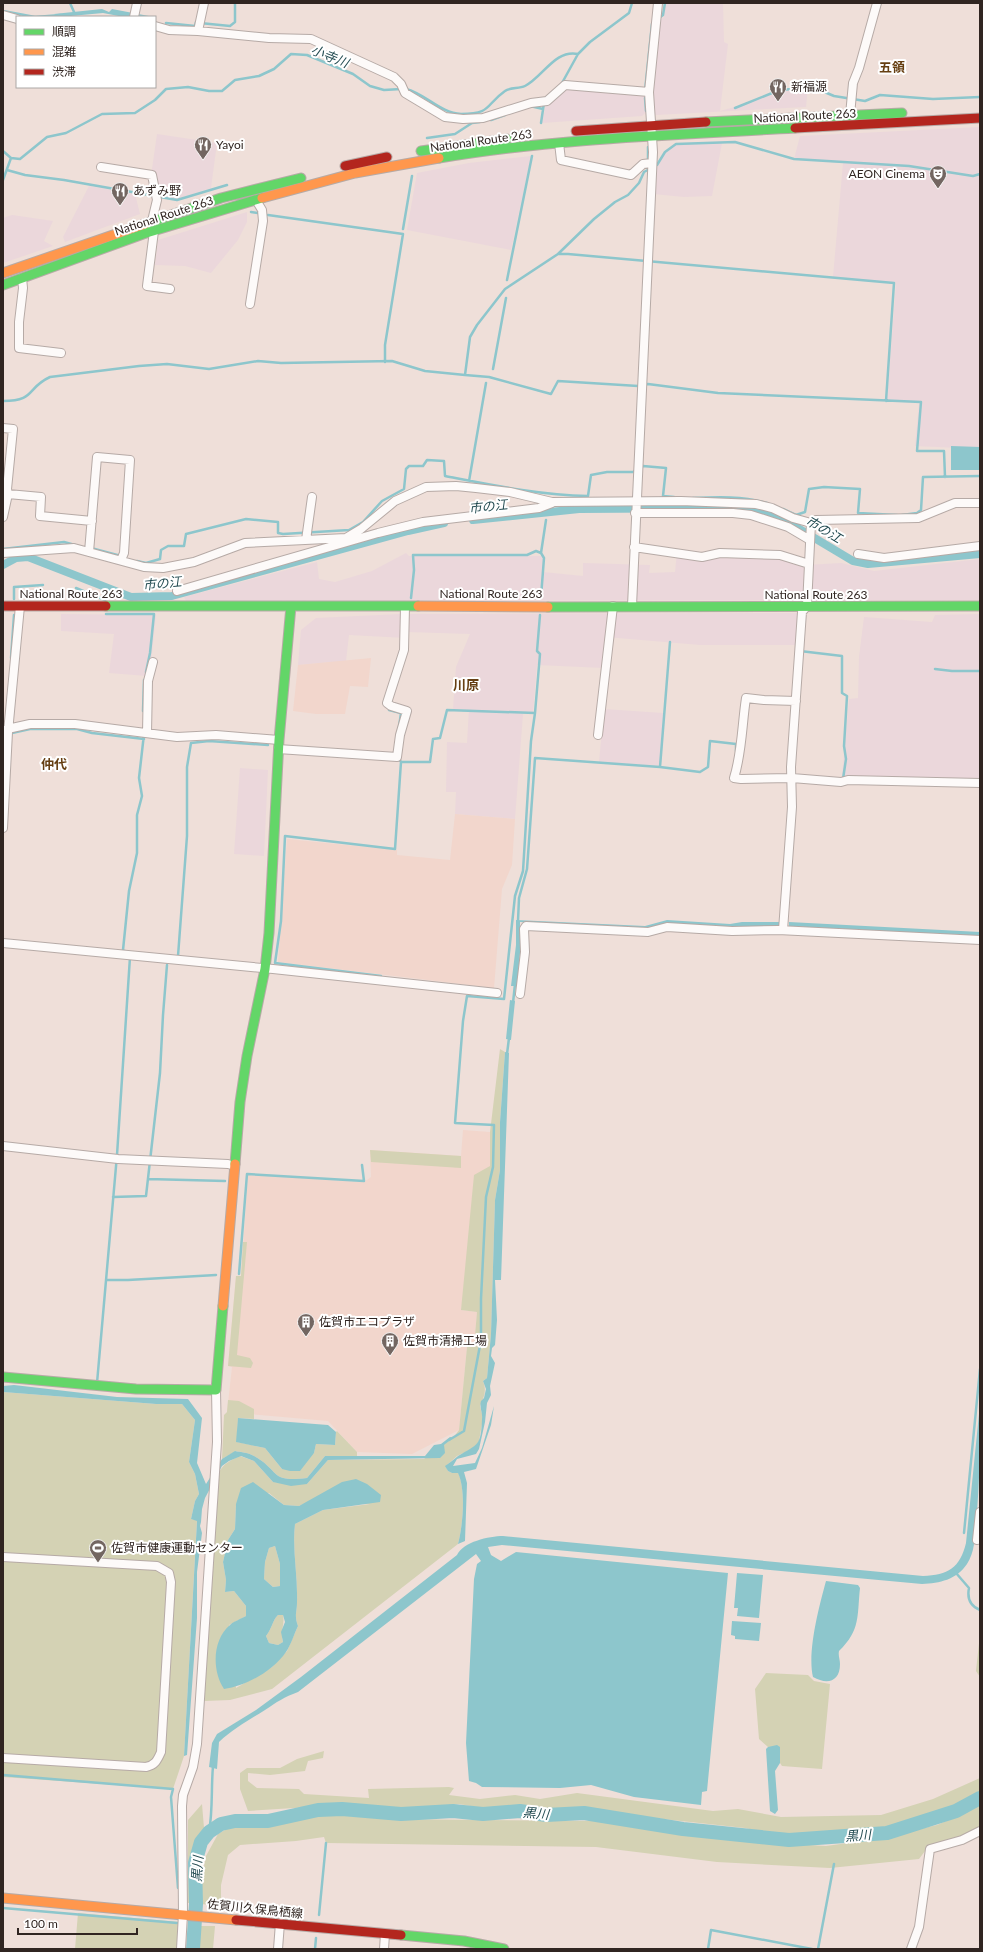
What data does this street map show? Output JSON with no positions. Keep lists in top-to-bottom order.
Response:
{
  "streets": {
    "main road": ["National Route 263", "佐賀川久保鳥栖線"]
  },
  "districts": ["五領", "川原", "仲代"],
  "water": ["小寺川", "市の江", "黒川"],
  "places": {
    "restaurant": ["新福源", "Yayoi", "あずみ野"],
    "theatre": ["AEON Cinema"],
    "building": ["佐賀市エコプラザ", "佐賀市清掃工場"],
    "sports": ["佐賀市健康運動センター"]
  },
  "legend": ["順調", "混雑", "渋滞"],
  "scale_bar": "100 m"
}
